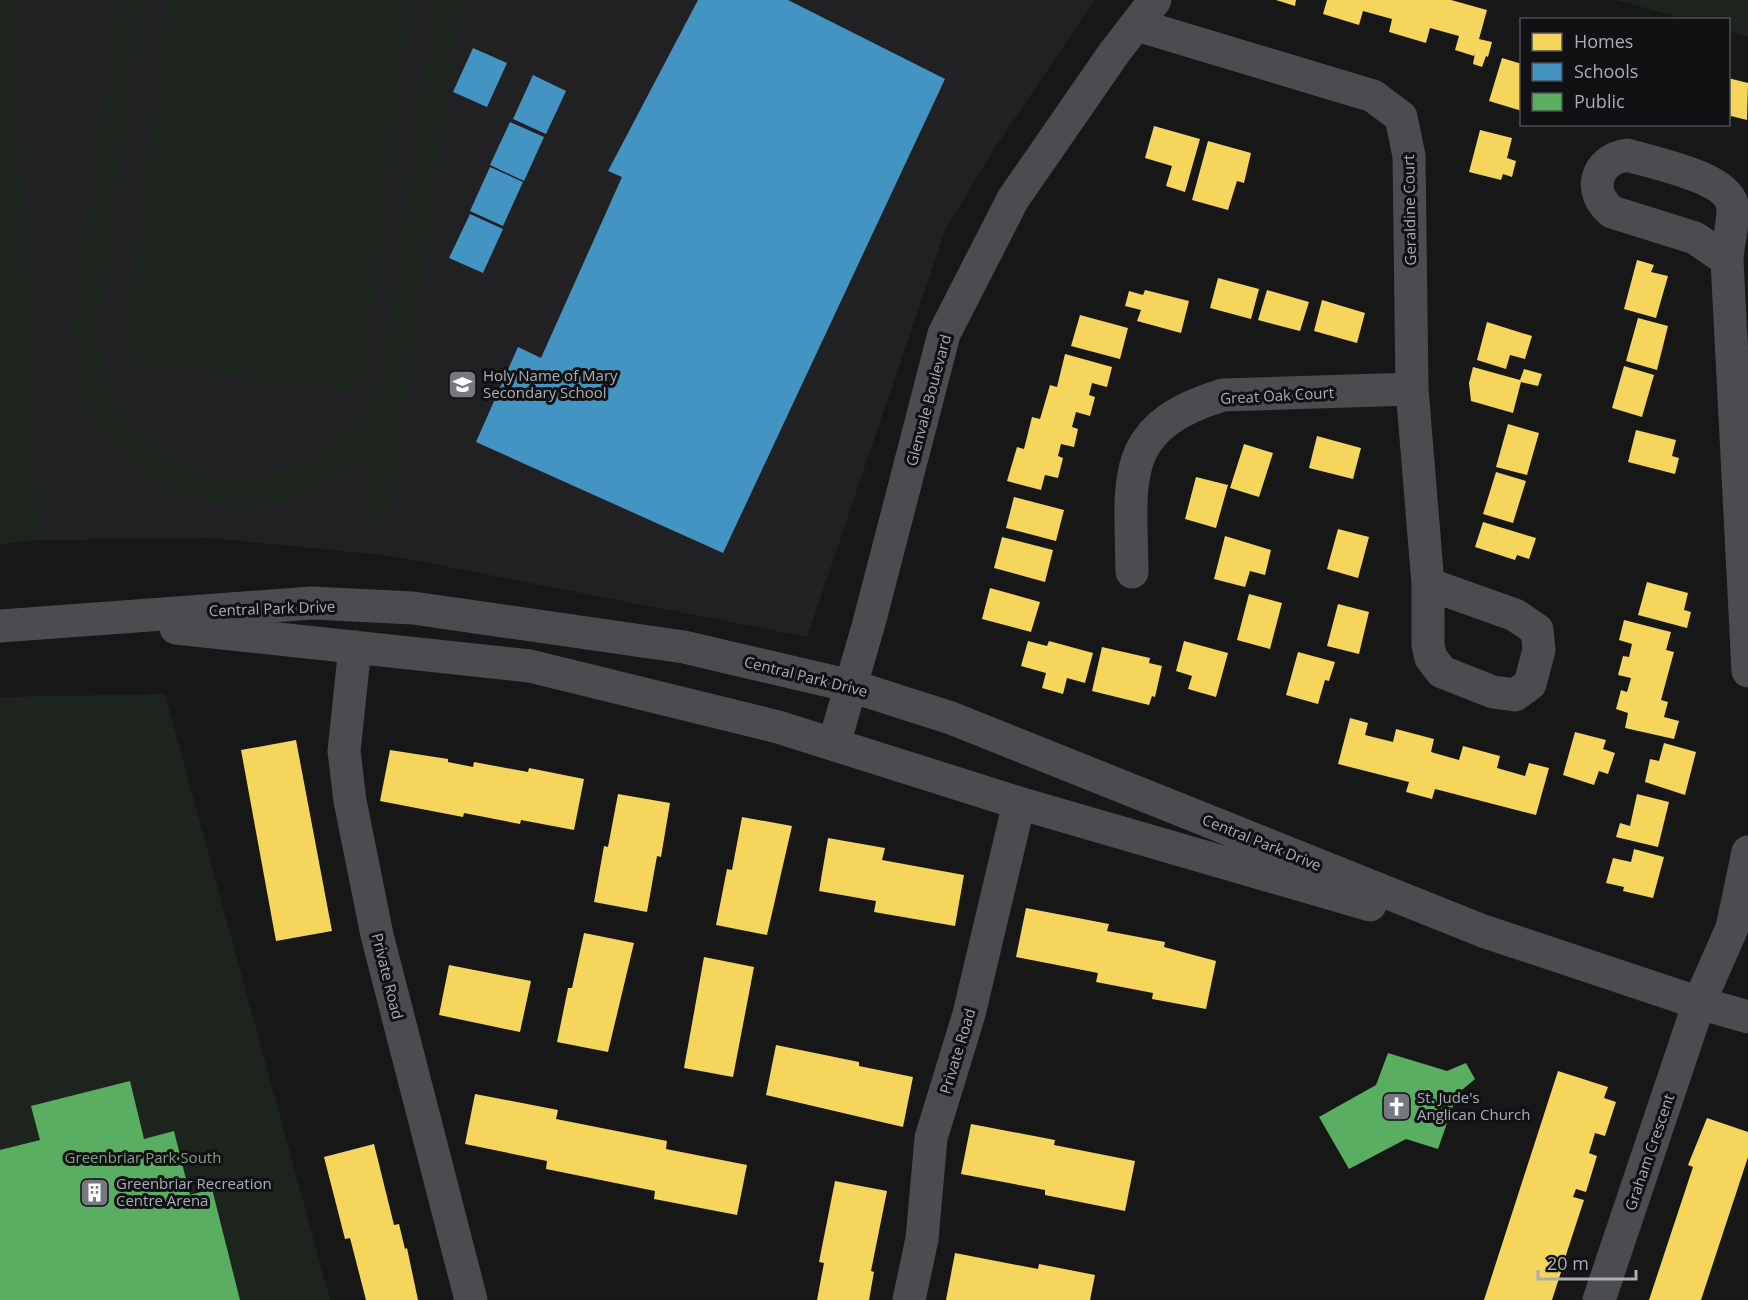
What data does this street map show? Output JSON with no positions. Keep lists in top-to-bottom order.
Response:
{
  "streets": {
    "street": [
      "Geraldine Court",
      "Great Oak Court",
      "Glenvale Boulevard",
      "Central Park Drive",
      "Private Road",
      "Graham Crescent"
    ]
  },
  "crossings": [
    ["Geraldine Court", "Great Oak Court"],
    ["Geraldine Court", "Glenvale Boulevard"],
    ["Glenvale Boulevard", "Central Park Drive"],
    ["Central Park Drive", "Private Road"],
    ["Central Park Drive", "Graham Crescent"]
  ],
  "parks": ["Greenbriar Park South"],
  "places": {
    "school or university": ["Holy Name of Mary Secondary School"],
    "church": ["St. Jude's Anglican Church"],
    "building": ["Greenbriar Recreation Centre Arena"]
  },
  "legend": ["Homes", "Schools", "Public"],
  "scale_bar": "20 m"
}
